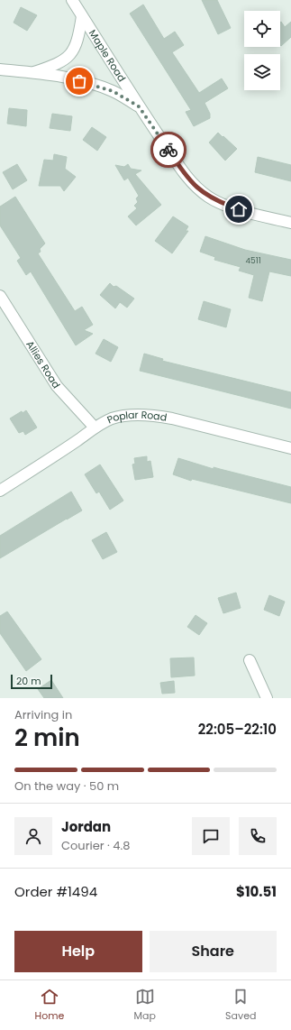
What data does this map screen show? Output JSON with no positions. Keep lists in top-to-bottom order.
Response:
{
  "streets": {
    "street": ["Maple Road", "Allies Road", "Poplar Road"]
  },
  "crossings": [
    ["Allies Road", "Poplar Road"]
  ],
  "house_numbers": ["4511"],
  "scale_bar": "20 m",
  "page": {
    "scale": "20 m",
    "heading": ["2 min", "Arriving in", "22:05–22:10"],
    "panel": [
      "Jordan",
      "Courier · 4.8",
      "Order #1494",
      "$10.51"
    ],
    "bar": "On the way · 50 m",
    "buttons": ["Help", "Share"],
    "tabs": ["Home", "Map", "Saved"]
  }
}
